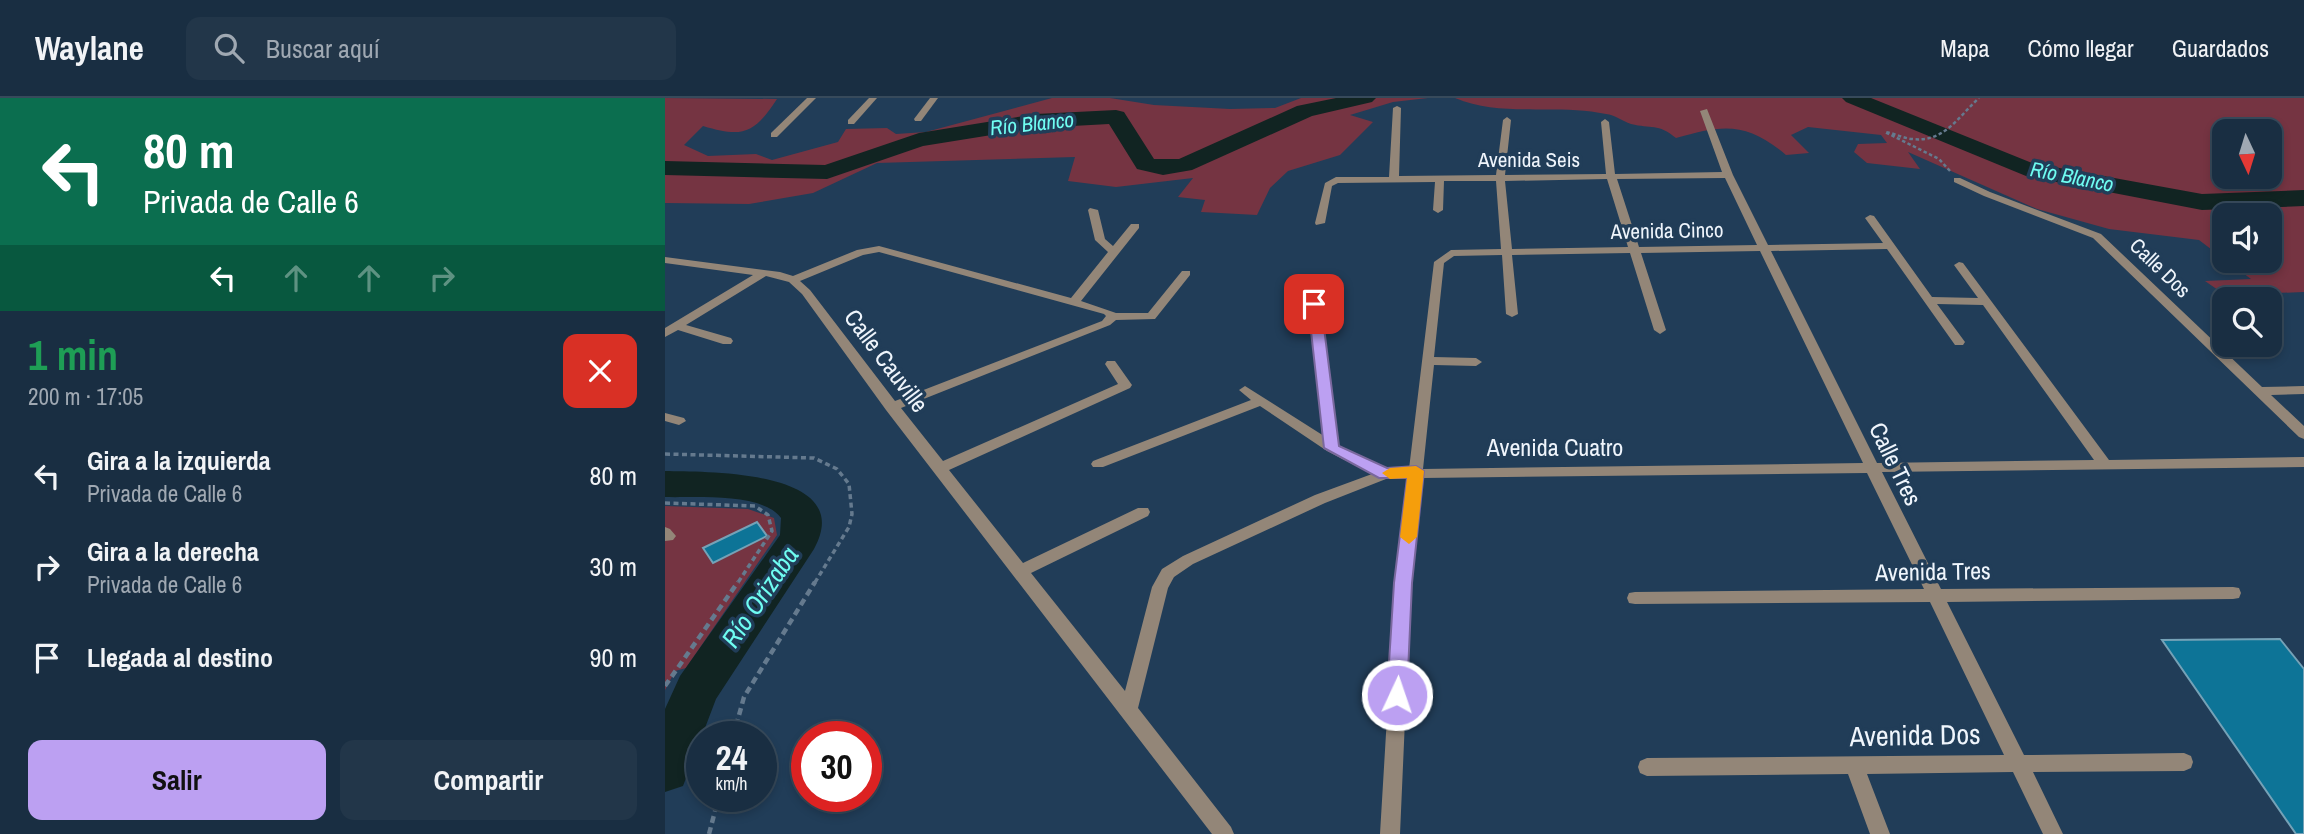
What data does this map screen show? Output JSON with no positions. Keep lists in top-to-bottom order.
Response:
{
  "streets": {
    "street": [
      "Avenida Seis",
      "Avenida Cinco",
      "Calle Dos",
      "Calle Cauville",
      "Avenida Cuatro",
      "Calle Tres",
      "Avenida Tres",
      "Avenida Dos"
    ]
  },
  "crossings": [
    ["Avenida Seis", "Calle Tres"],
    ["Avenida Cinco", "Calle Tres"],
    ["Calle Cauville", "Avenida Cuatro"],
    ["Avenida Cuatro", "Calle Tres"],
    ["Calle Tres", "Avenida Tres"],
    ["Calle Tres", "Avenida Dos"]
  ],
  "water": ["Río Blanco", "Río Orizaba"],
  "north": "bottom",
  "page": {
    "header": "Waylane",
    "search": "Buscar aquí",
    "nav": ["Mapa", "Cómo llegar", "Guardados"],
    "turn": ["80 m", "Privada de Calle 6"],
    "heading": ["1 min", "200 m · 17:05"],
    "list": [
      {
        "name": "Gira a la izquierda",
        "note": "Privada de Calle 6",
        "value": "80 m"
      },
      {
        "name": "Gira a la derecha",
        "note": "Privada de Calle 6",
        "value": "30 m"
      },
      {
        "name": "Llegada al destino",
        "value": "90 m"
      }
    ],
    "speed": "24 km/h",
    "limit": "30",
    "buttons": ["Salir", "Compartir"]
  }
}
